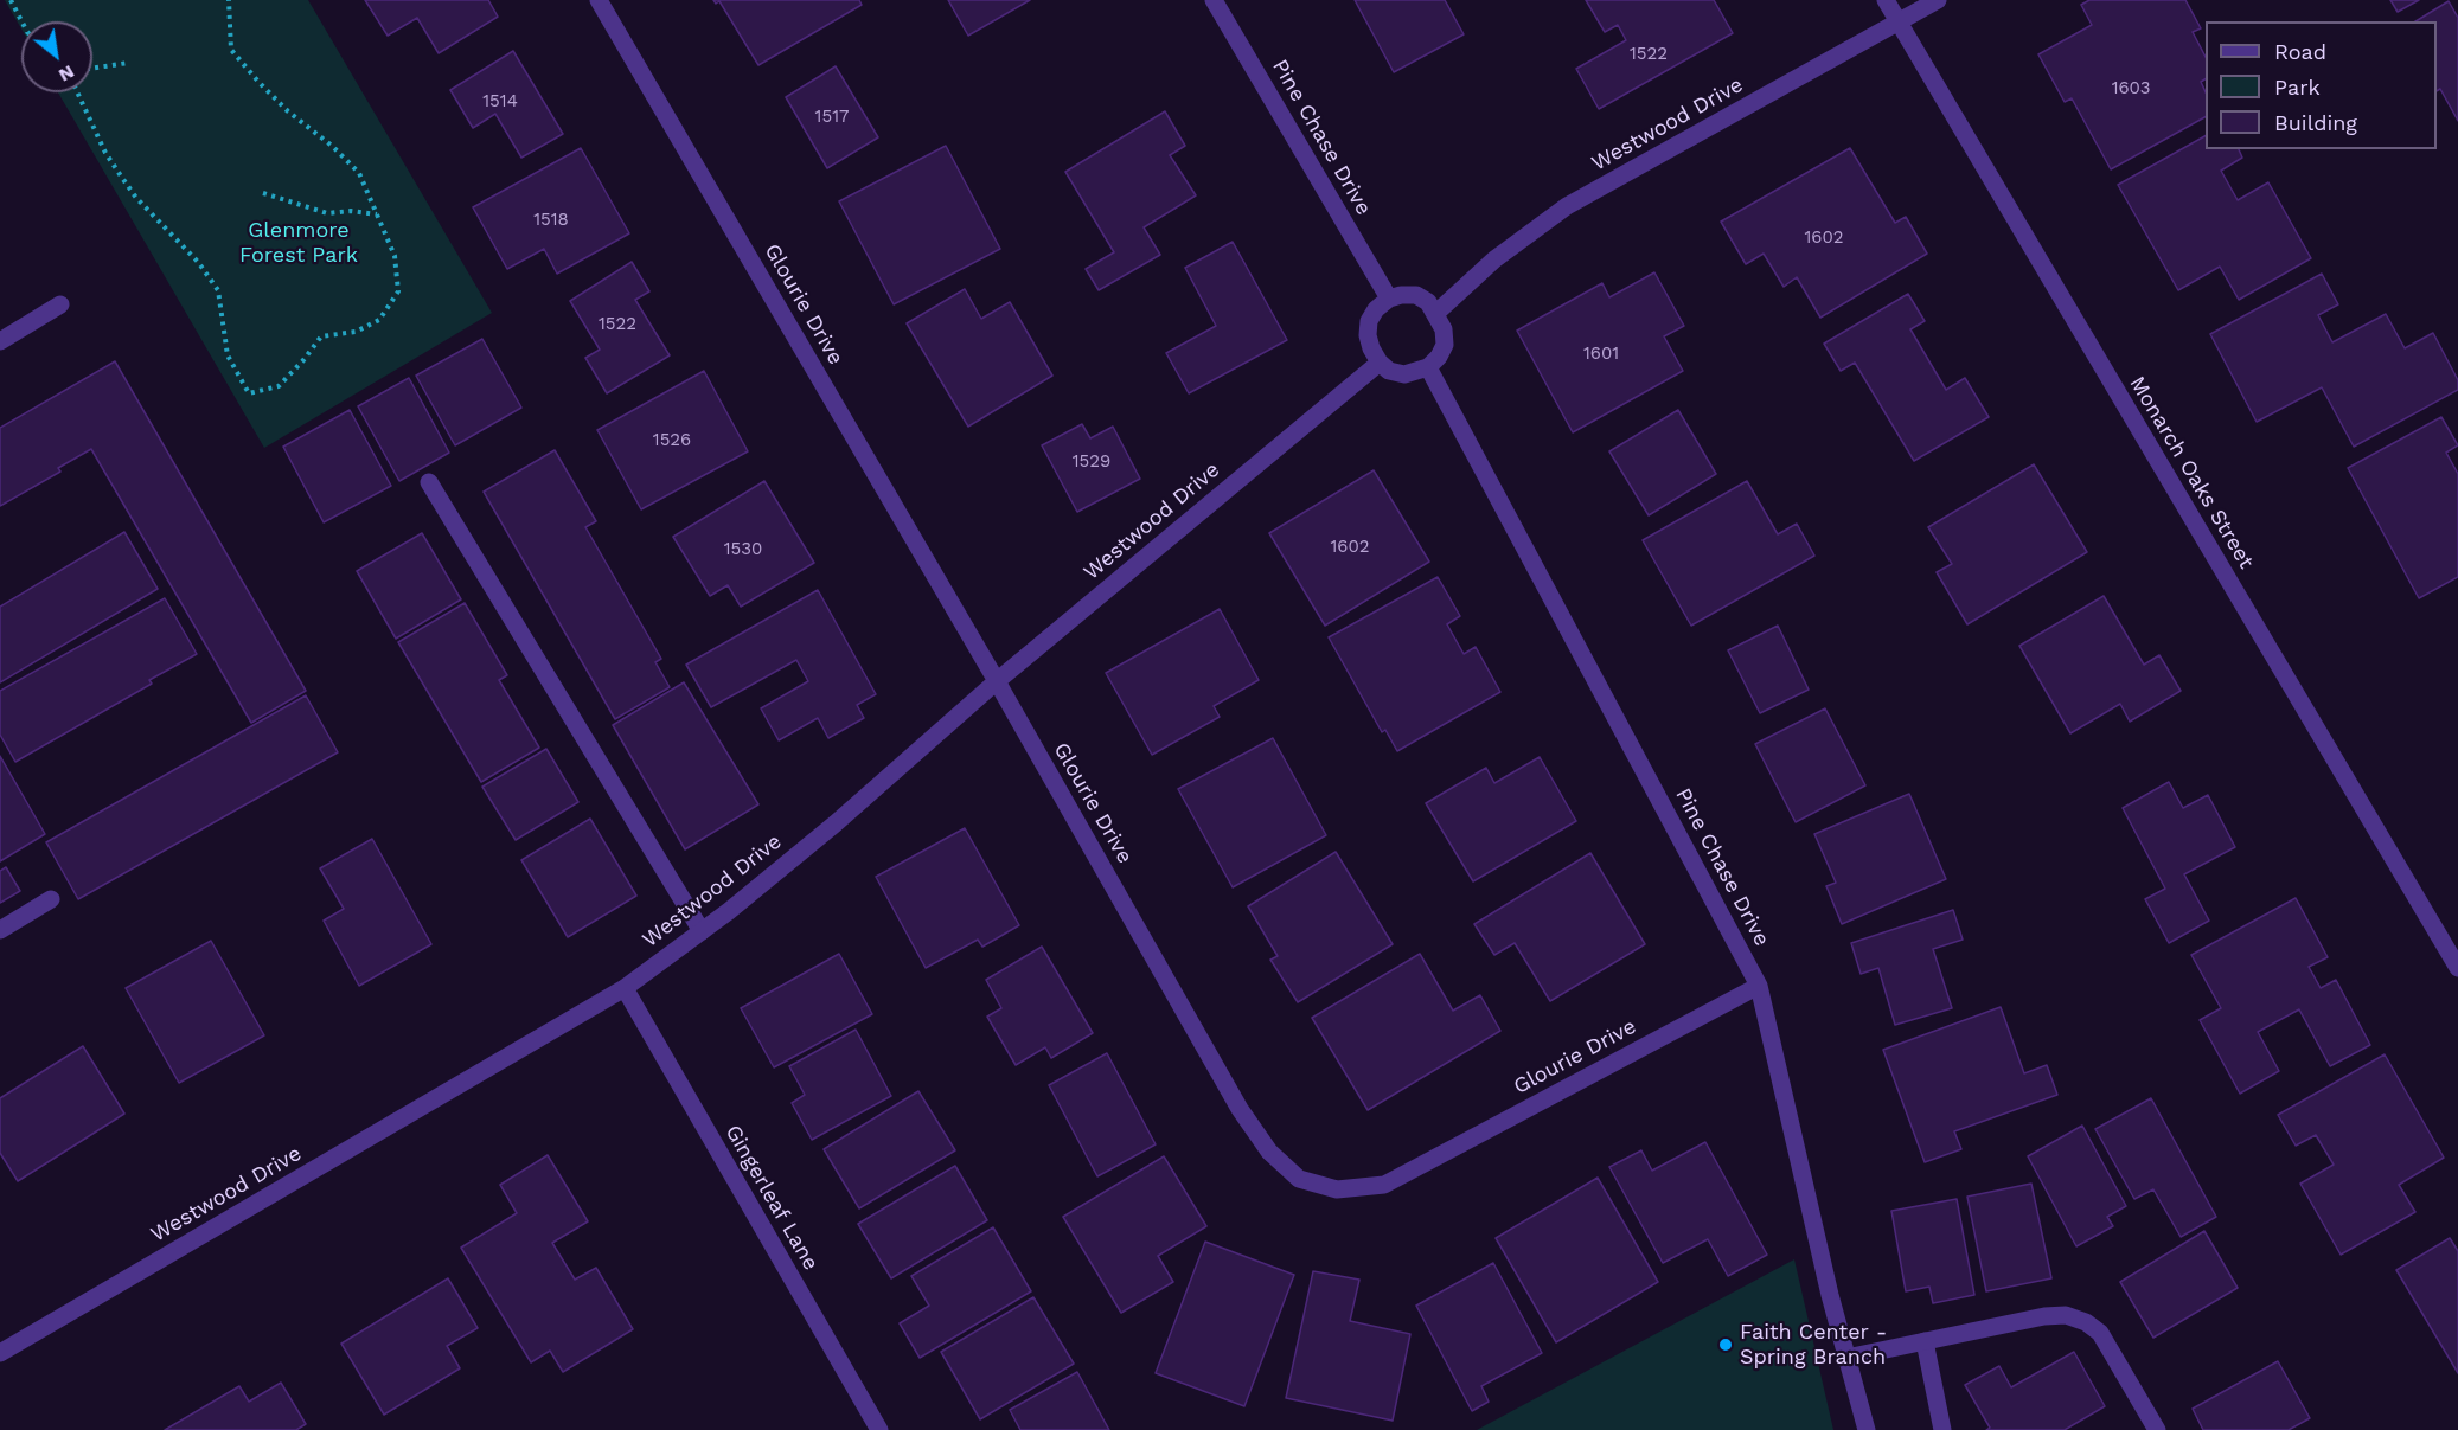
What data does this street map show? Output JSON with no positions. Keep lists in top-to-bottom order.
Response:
{
  "streets": {
    "street": [
      "Westwood Drive",
      "Pine Chase Drive",
      "Glourie Drive",
      "Monarch Oaks Street",
      "Gingerleaf Lane"
    ]
  },
  "crossings": [
    ["Westwood Drive", "Pine Chase Drive"],
    ["Westwood Drive", "Glourie Drive"],
    ["Westwood Drive", "Monarch Oaks Street"],
    ["Westwood Drive", "Gingerleaf Lane"],
    ["Pine Chase Drive", "Glourie Drive"]
  ],
  "parks": ["Glenmore Forest Park"],
  "places": ["Faith Center - Spring Branch"],
  "house_numbers": [
    "1522",
    "1603",
    "1514",
    "1517",
    "1518",
    "1602",
    "1522",
    "1601",
    "1526",
    "1529",
    "1602",
    "1530"
  ],
  "legend": ["Road", "Park", "Building"],
  "north": "bottom right"
}
